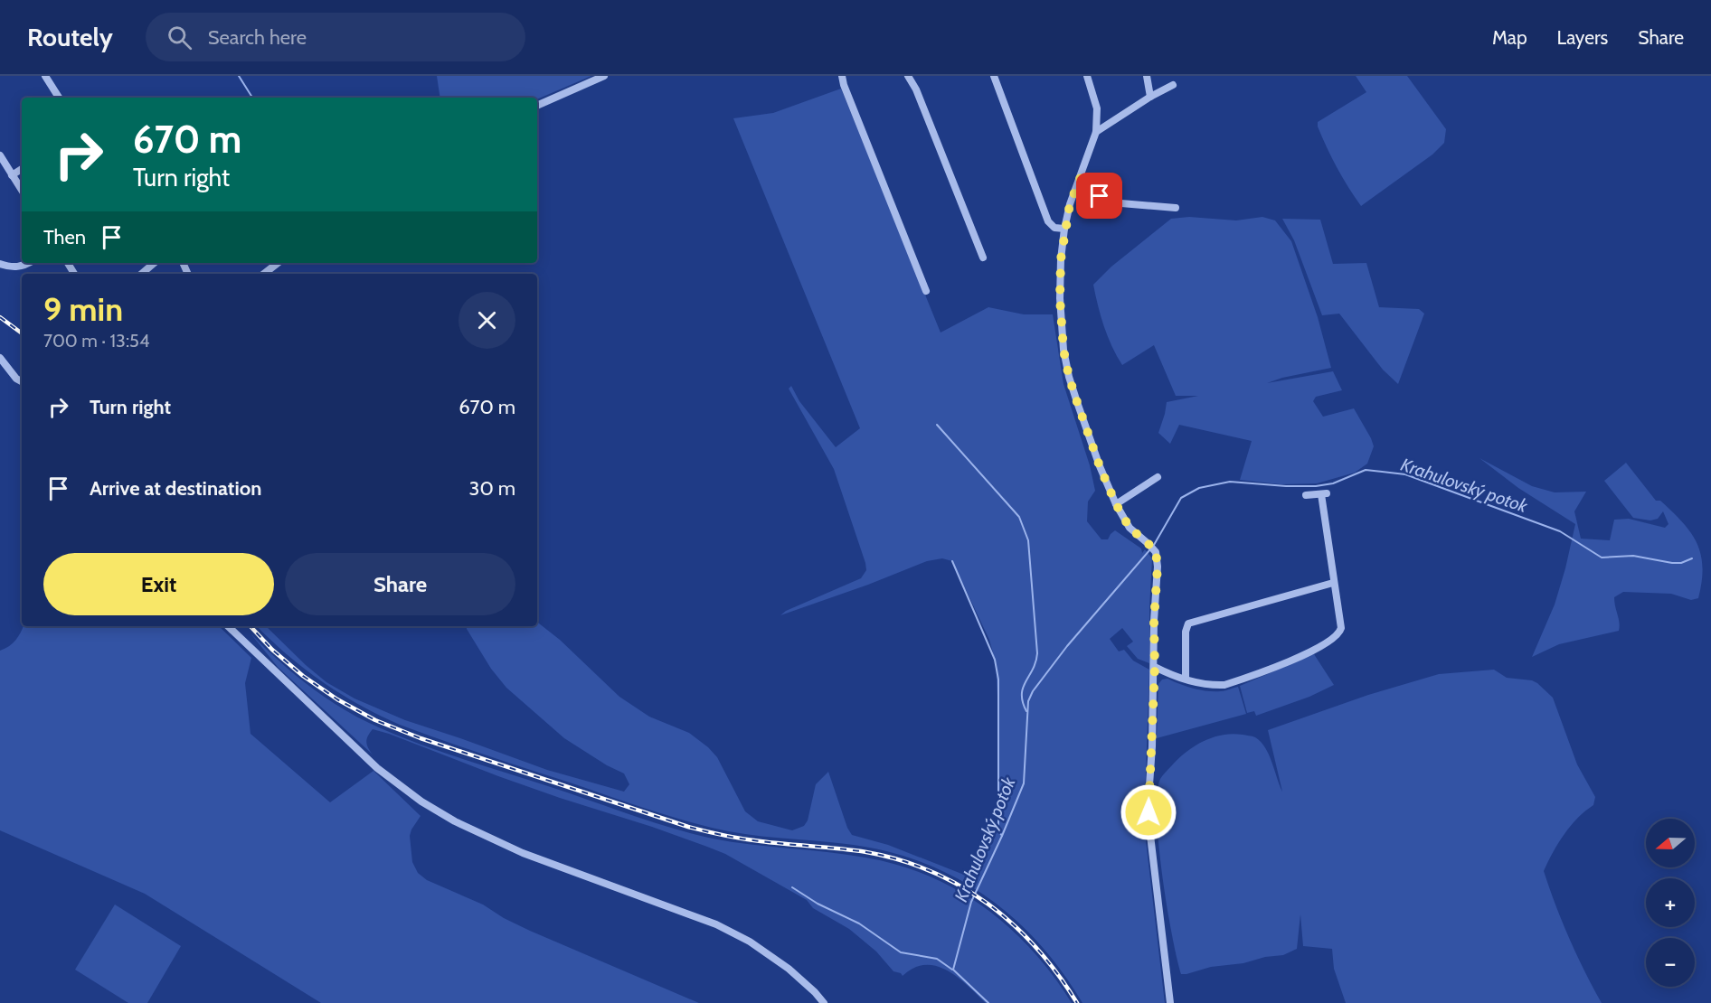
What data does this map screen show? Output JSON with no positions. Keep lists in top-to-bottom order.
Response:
{
  "water": ["Krahulovský potok"],
  "north": "left",
  "page": {
    "header": "Routely",
    "search": "Search here",
    "nav": ["Map", "Layers", "Share"],
    "turn": ["670 m", "Turn right"],
    "then": "Then",
    "heading": ["9 min", "700 m · 13:54"],
    "list": [
      {
        "name": "Turn right",
        "value": "670 m"
      },
      {
        "name": "Arrive at destination",
        "value": "30 m"
      }
    ],
    "buttons": ["Exit", "Share"],
    "map_buttons": ["+", "−"]
  }
}
